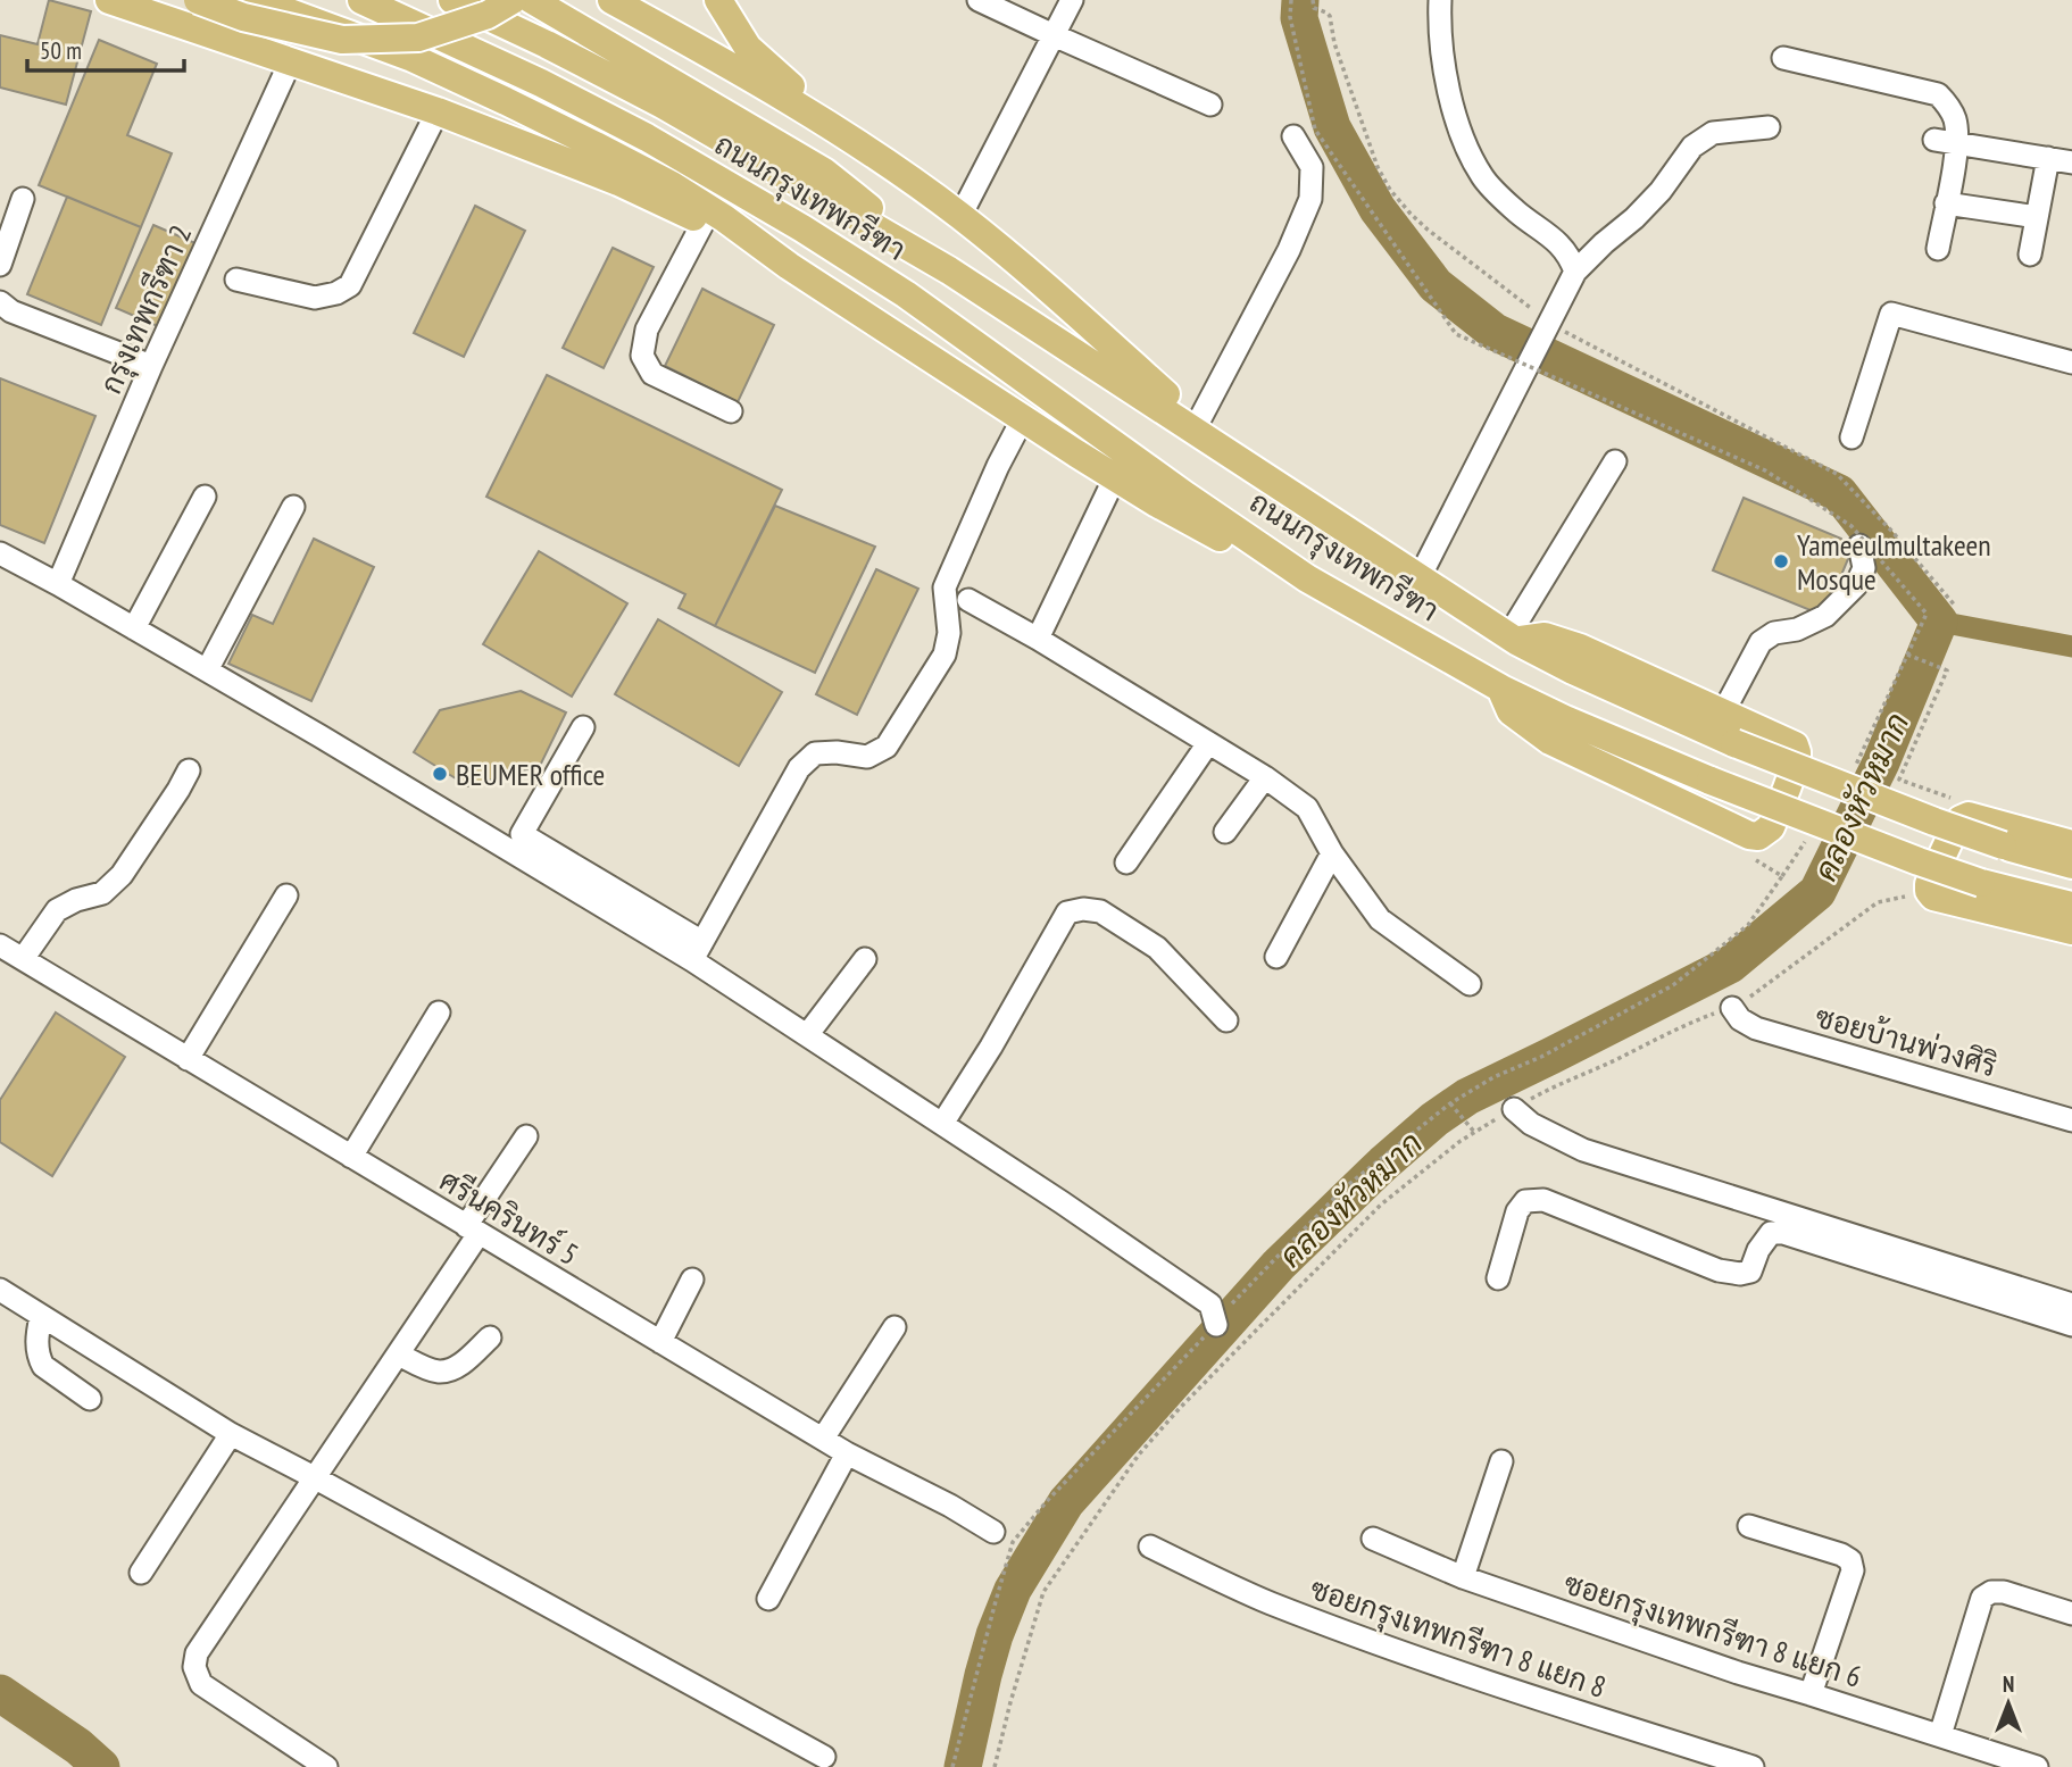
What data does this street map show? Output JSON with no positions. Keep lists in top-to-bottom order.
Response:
{
  "streets": {
    "main road": ["ถนนกรุงเทพกรีฑา"],
    "street": [
      "กรุงเทพกรีฑา 2",
      "ซอยบ้านพ่วงศิริ",
      "ศรีนครินทร์ 5",
      "ซอยกรุงเทพกรีฑา 8 แยก 6",
      "ซอยกรุงเทพกรีฑา 8 แยก 8"
    ]
  },
  "water": ["คลองหัวหมาก"],
  "places": ["Yameeulmultakeen Mosque", "BEUMER office"],
  "scale_bar": "50 m",
  "north": "top"
}
